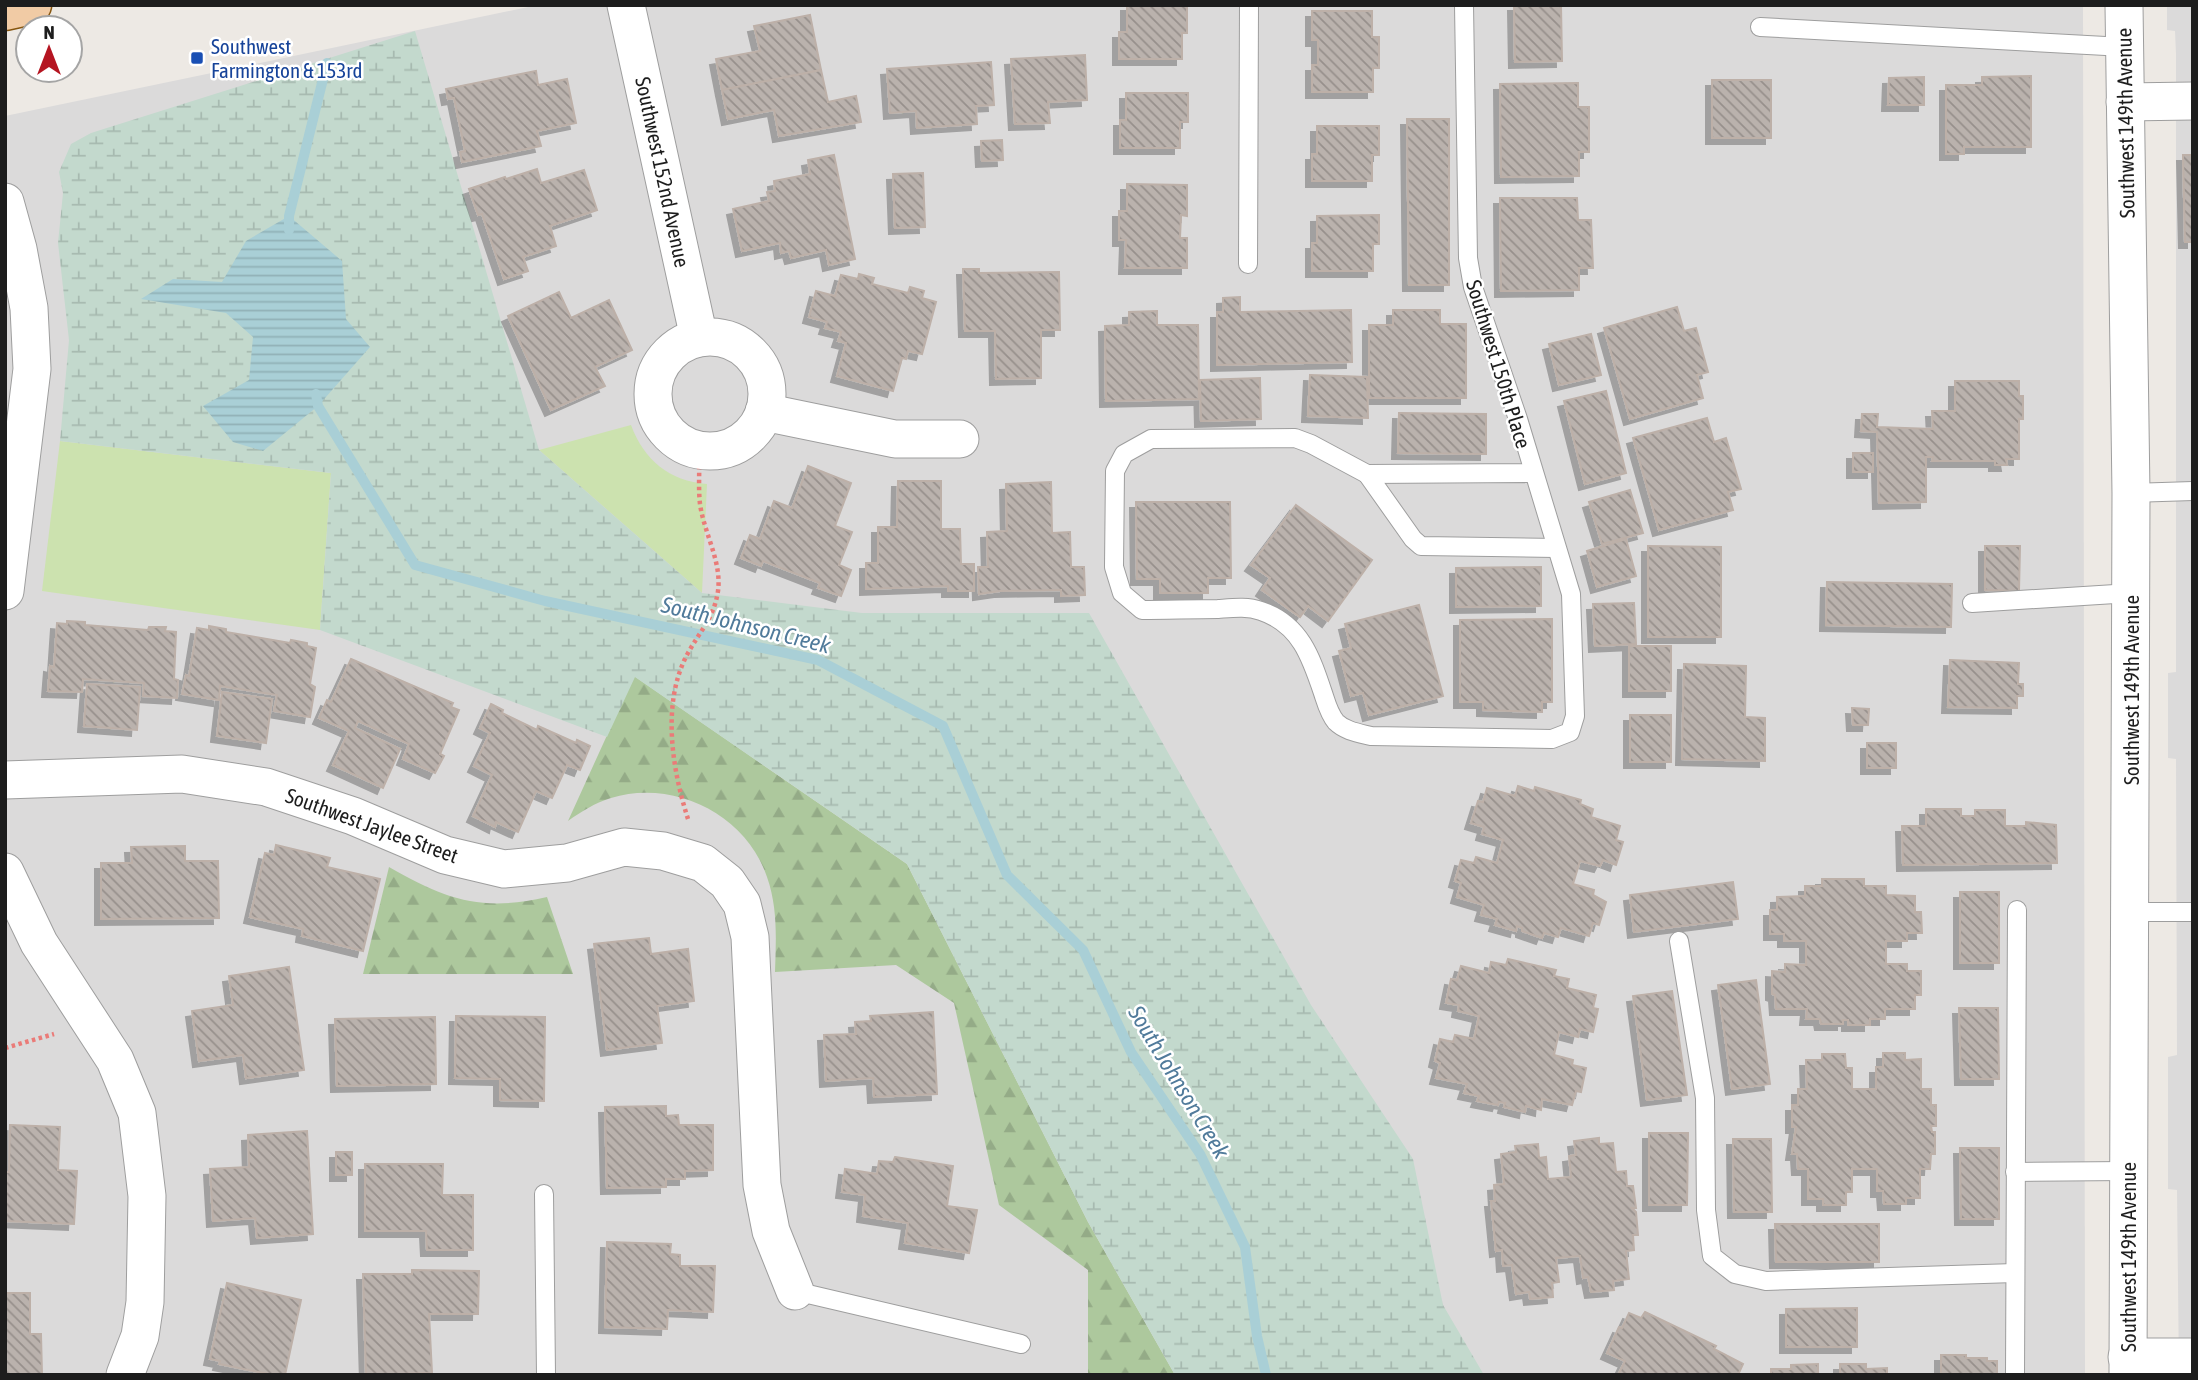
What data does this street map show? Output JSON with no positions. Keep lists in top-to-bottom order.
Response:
{
  "streets": {
    "street": ["Southwest 149th Avenue", "Southwest 152nd Avenue", "Southwest Jaylee Street"],
    "lane": ["Southwest 150th Place"]
  },
  "water": ["South Johnson Creek"],
  "places": {
    "transit": ["Southwest Farmington & 153rd"]
  },
  "north": "top"
}
